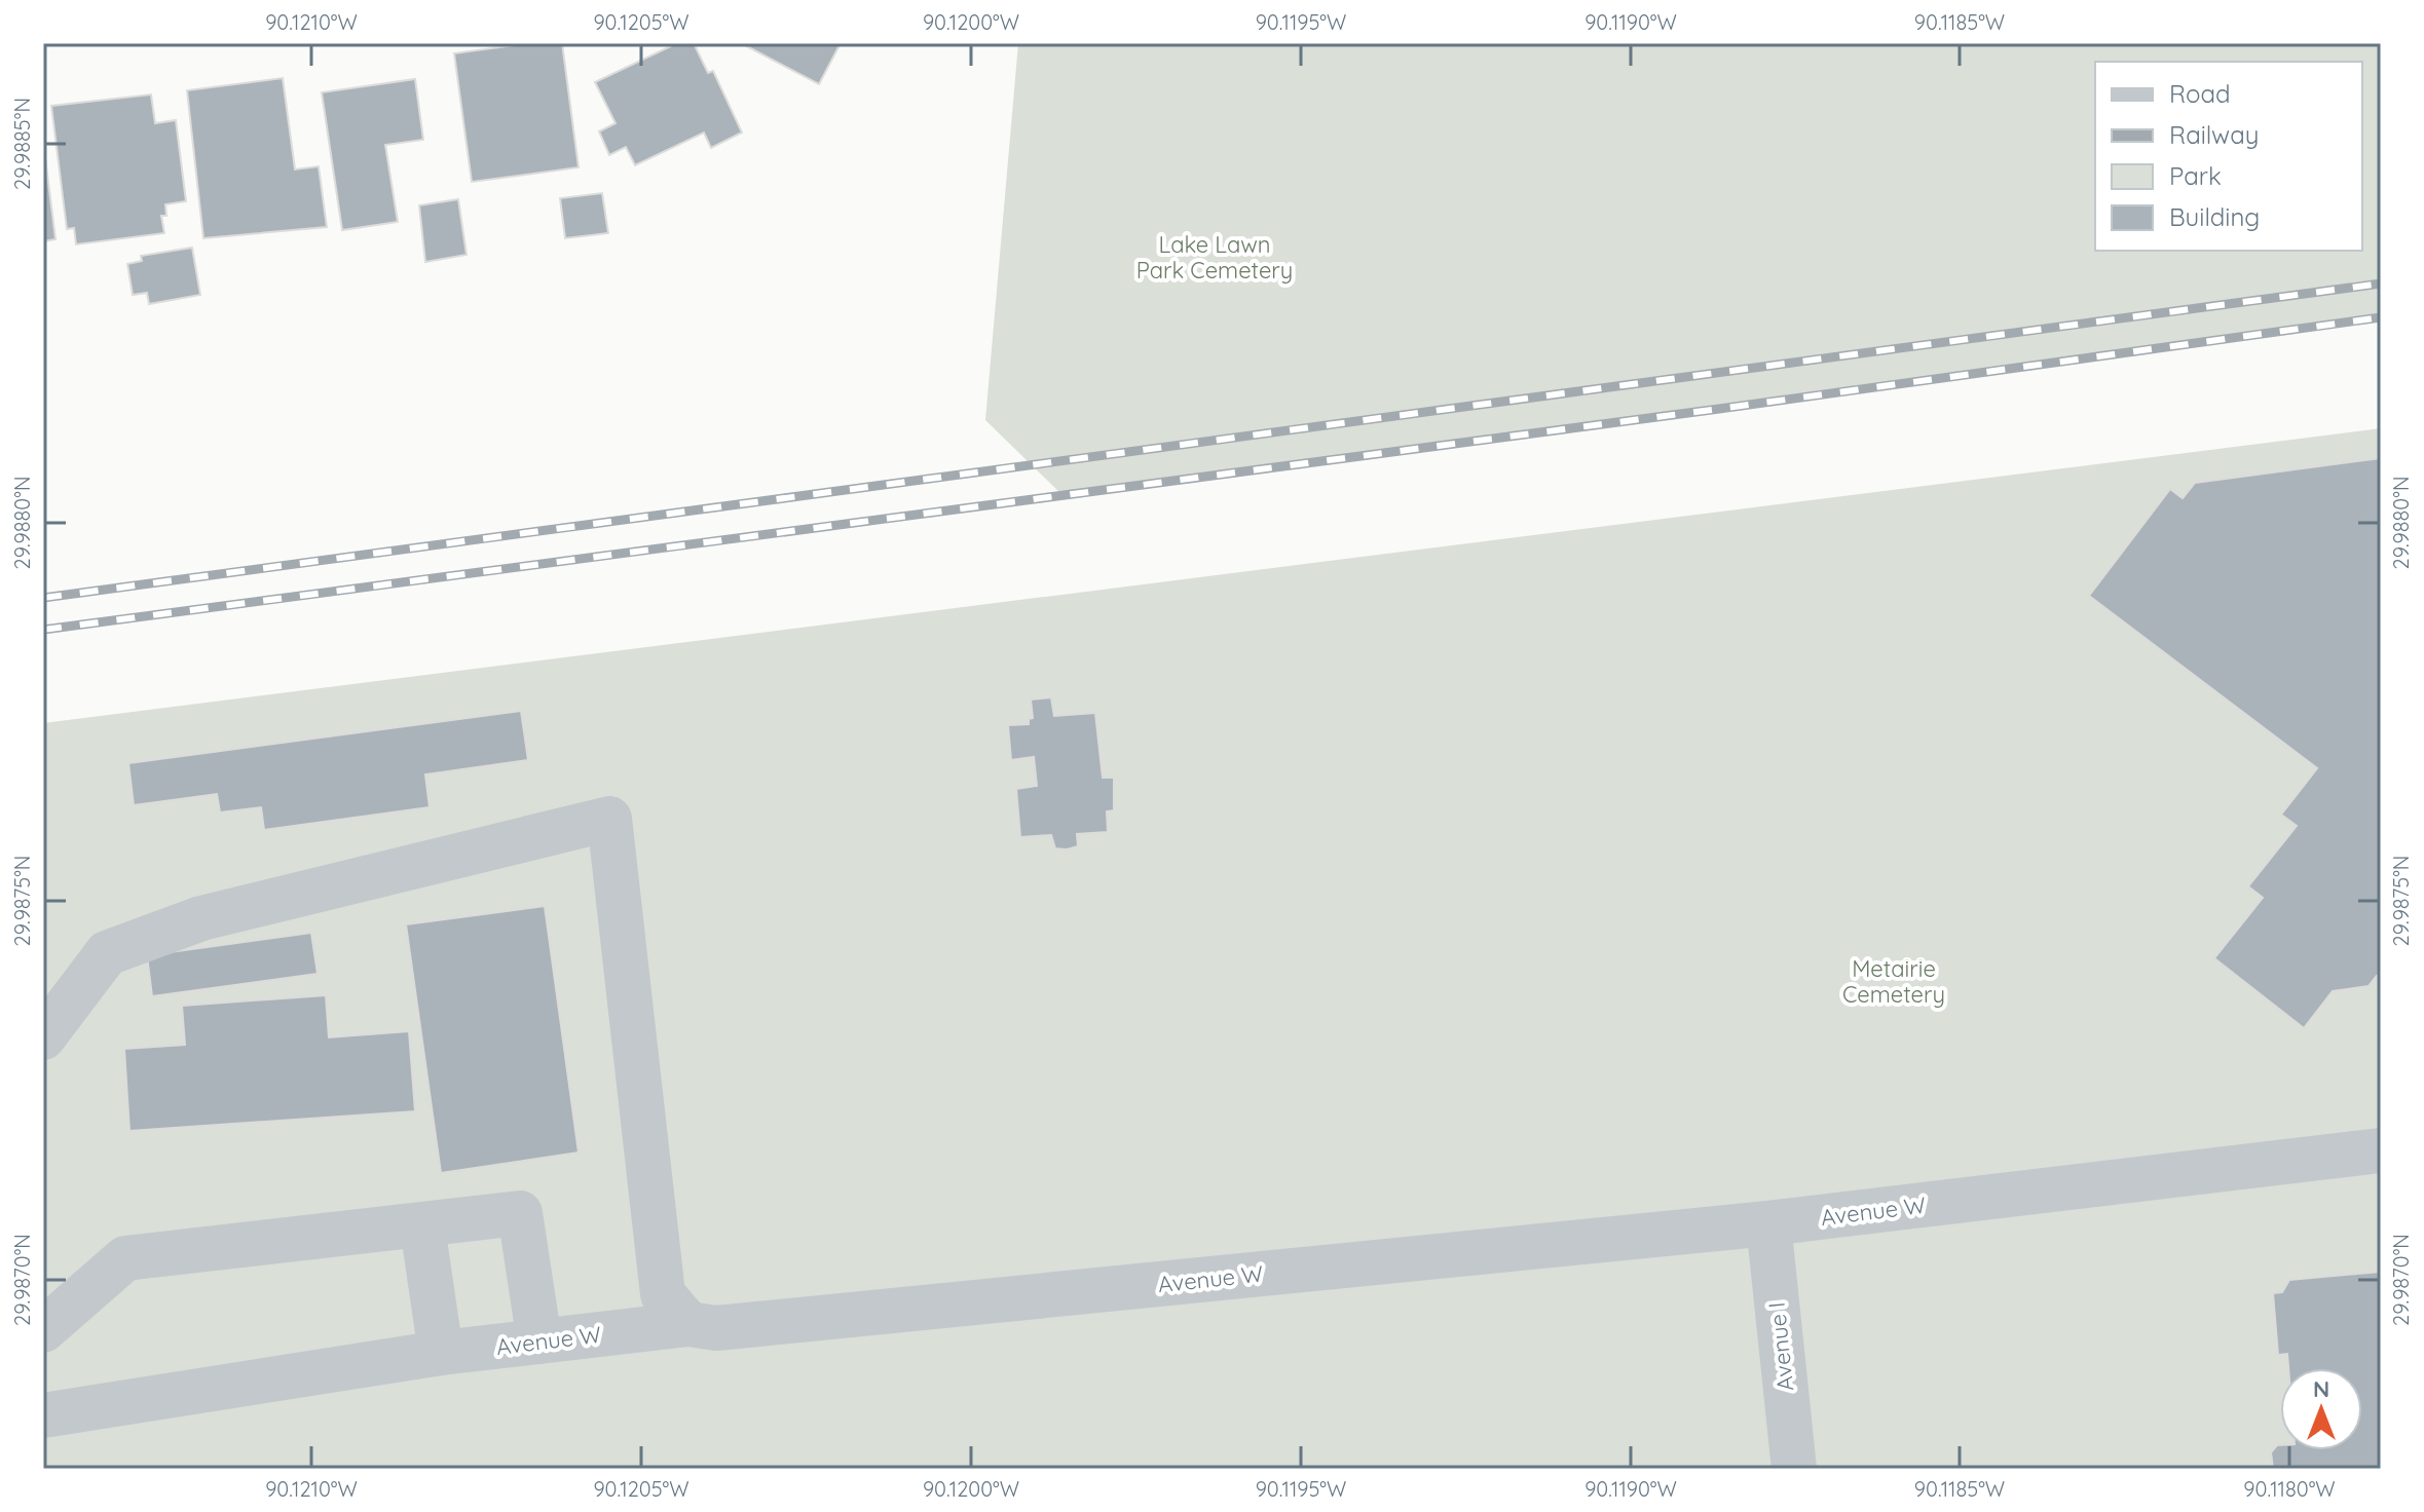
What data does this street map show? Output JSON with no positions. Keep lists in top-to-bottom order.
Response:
{
  "streets": {
    "lane": ["Avenue W", "Avenue I"]
  },
  "crossings": [
    ["Avenue W", "Avenue I"]
  ],
  "parks": ["Lake Lawn Park Cemetery", "Metairie Cemetery"],
  "legend": [
    "Road",
    "Railway",
    "Park",
    "Building"
  ],
  "north": "top",
  "coordinates": [
    "90.1210°W",
    "90.1205°W",
    "90.1200°W",
    "90.1195°W",
    "90.1190°W",
    "90.1185°W",
    "29.9885°N",
    "29.9880°N",
    "29.9875°N",
    "29.9870°N",
    "90.1180°W"
  ]
}
